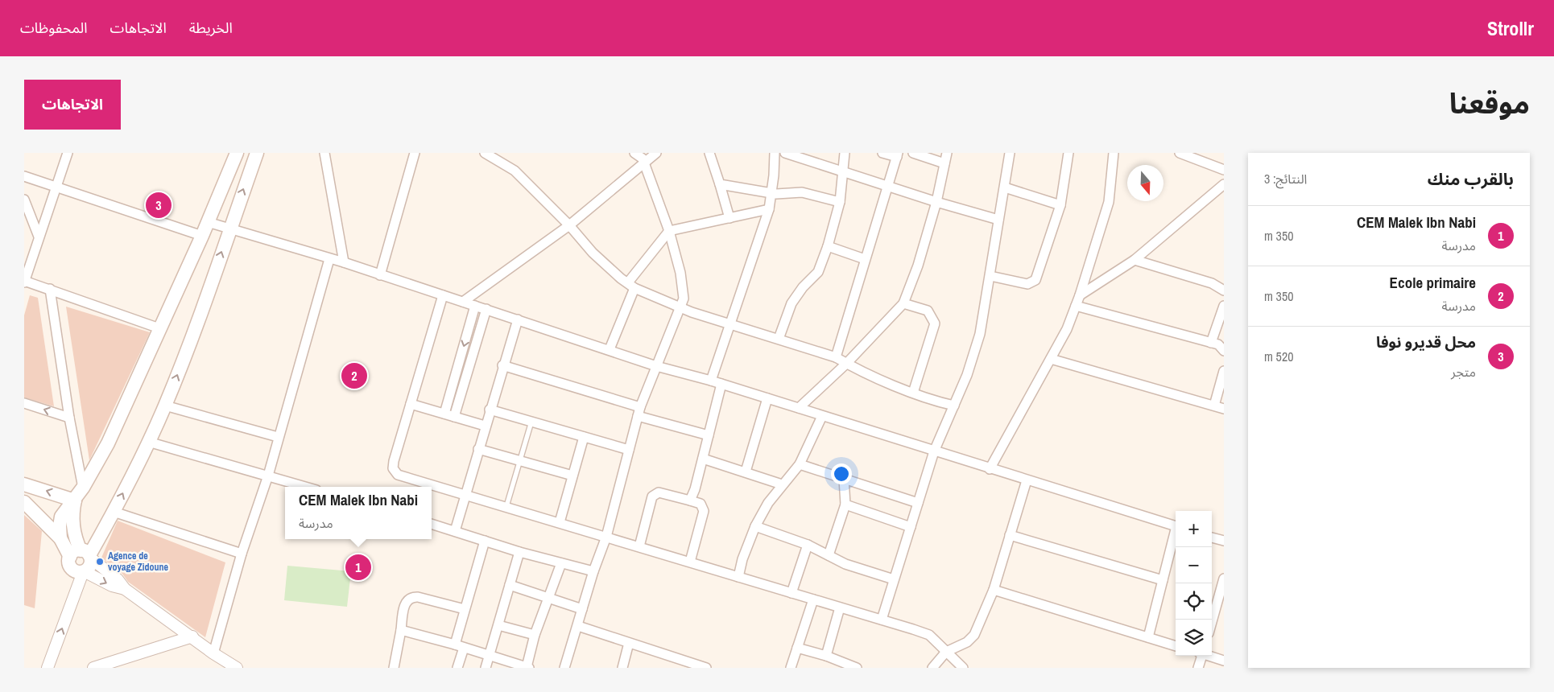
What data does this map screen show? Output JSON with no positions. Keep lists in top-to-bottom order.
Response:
{
  "places": ["Agence de voyage Zidoune"],
  "north": "bottom",
  "page": {
    "header": "Strollr",
    "nav": ["الخريطة", "الاتجاهات", "المحفوظات"],
    "title": "موقعنا",
    "buttons": "الاتجاهات",
    "heading": ["بالقرب منك", "النتائج: 3"],
    "pins": ["3", "2", "1"],
    "list": [
      {
        "mark": "1",
        "name": "CEM Malek Ibn Nabi",
        "note": "مدرسة",
        "value": "350 m"
      },
      {
        "mark": "2",
        "name": "Ecole primaire",
        "note": "مدرسة",
        "value": "350 m"
      },
      {
        "mark": "3",
        "name": "محل قديرو نوفا",
        "note": "متجر",
        "value": "520 m"
      }
    ],
    "popup": ["CEM Malek Ibn Nabi", "مدرسة"],
    "map_buttons": ["+", "−"]
  }
}
